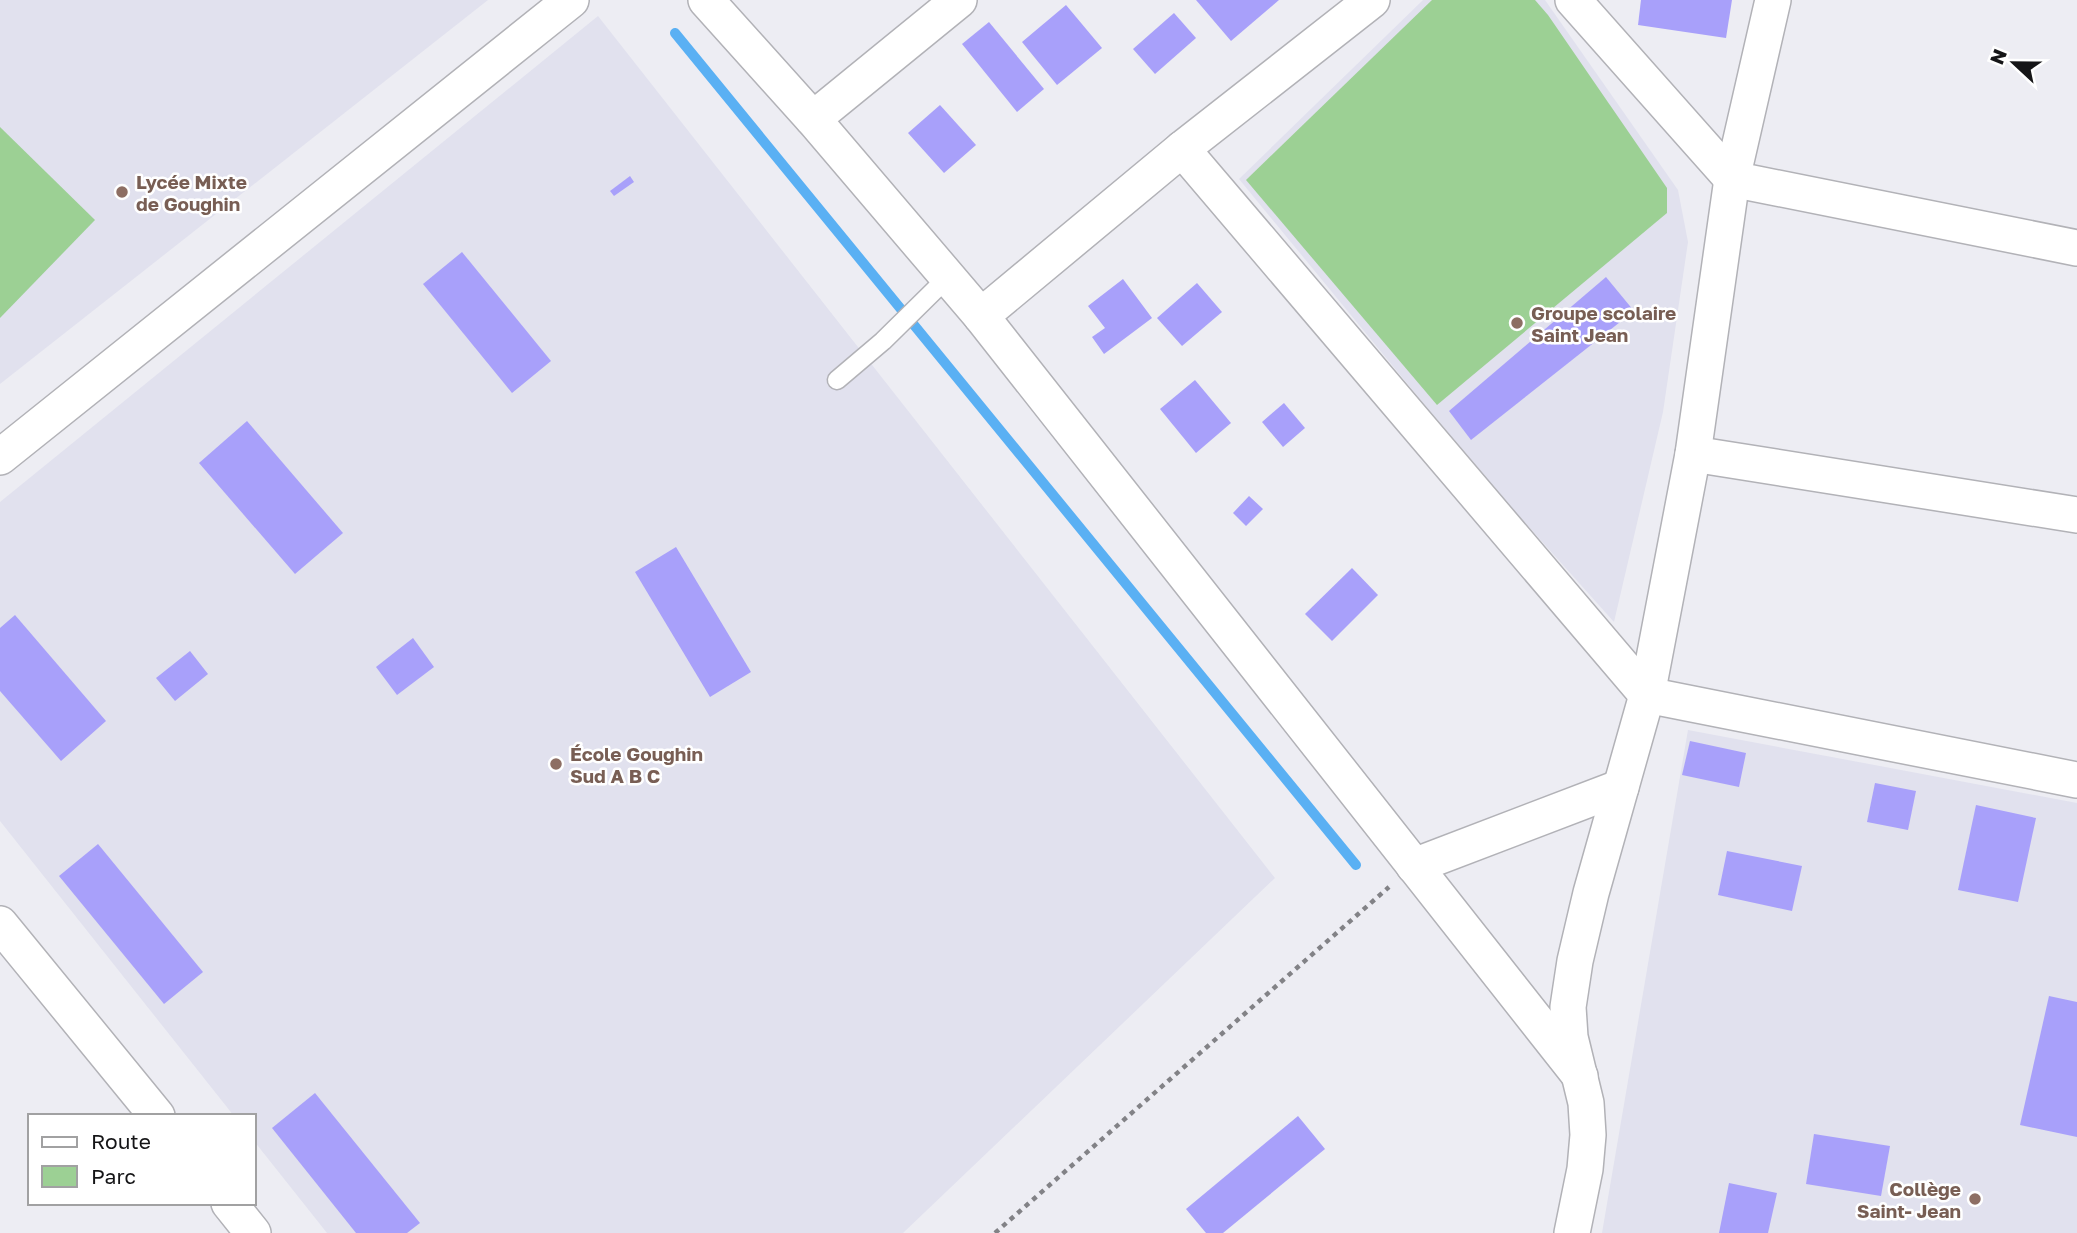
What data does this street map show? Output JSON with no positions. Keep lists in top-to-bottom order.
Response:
{
  "places": [
    "Lycée Mixte de Goughin",
    "Groupe scolaire Saint Jean",
    "École Goughin Sud A B C",
    "Collège Saint- Jean"
  ],
  "legend": ["Route", "Parc"],
  "north": "left"
}
